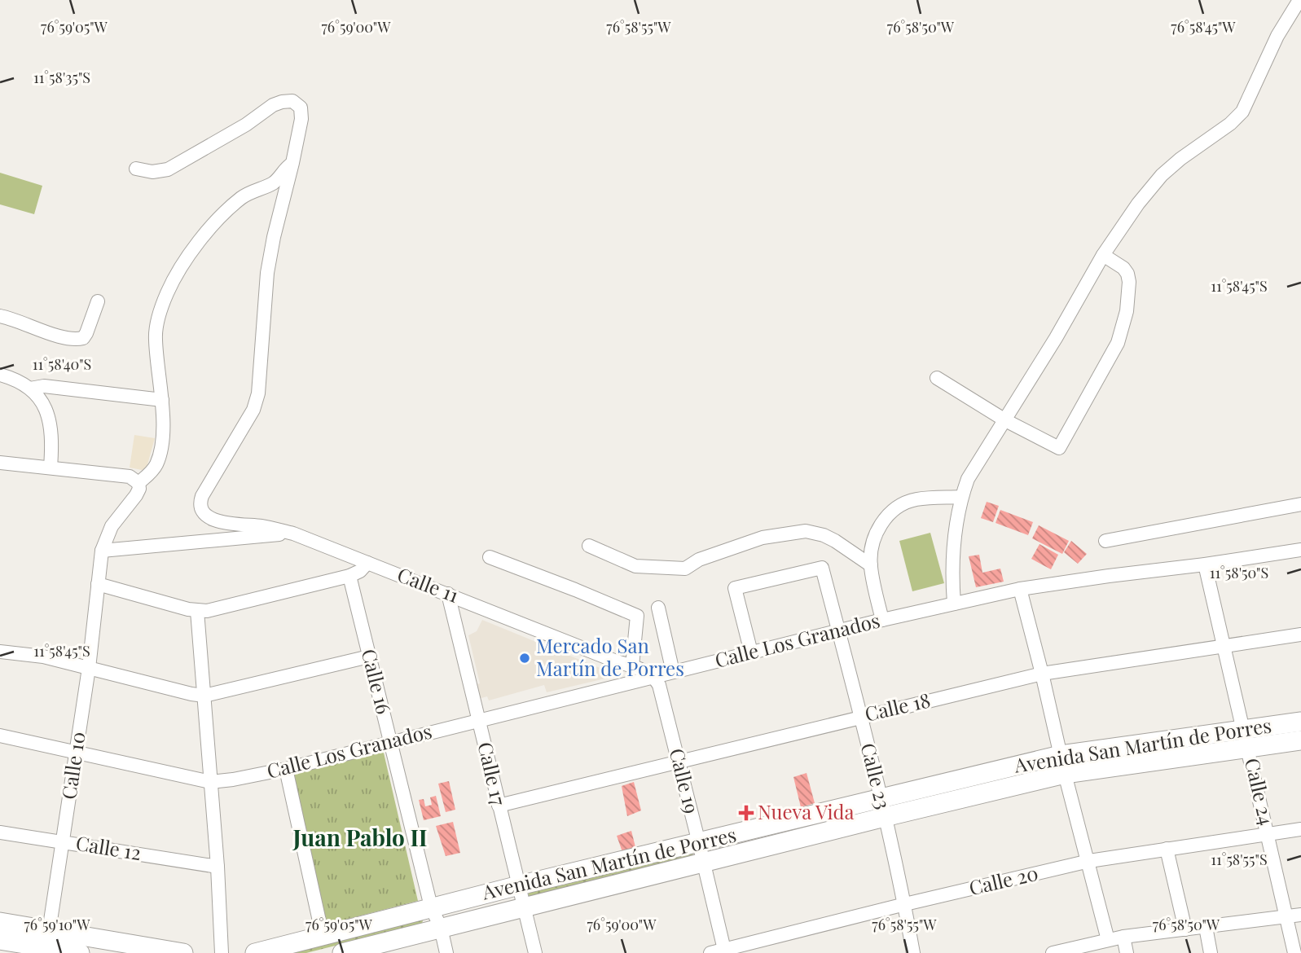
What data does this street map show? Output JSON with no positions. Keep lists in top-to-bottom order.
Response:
{
  "streets": {
    "main road": ["Avenida San Martín de Porres"],
    "street": [
      "Calle 11",
      "Calle Los Granados",
      "Calle 16",
      "Calle 18",
      "Calle 10",
      "Calle 17",
      "Calle 23",
      "Calle 19",
      "Calle 24",
      "Calle 12",
      "Calle 20"
    ]
  },
  "crossings": [
    ["Calle 11", "Calle Los Granados"],
    ["Calle 11", "Calle 10"],
    ["Calle 11", "Calle 17"],
    ["Calle 11", "Calle 19"],
    ["Calle Los Granados", "Calle 16"],
    ["Calle Los Granados", "Calle 10"],
    ["Calle Los Granados", "Calle 17"],
    ["Calle Los Granados", "Calle 23"],
    ["Calle Los Granados", "Calle 19"],
    ["Calle Los Granados", "Calle 24"],
    ["Calle 16", "Avenida San Martín de Porres"],
    ["Calle 18", "Calle 17"],
    ["Calle 18", "Calle 23"],
    ["Calle 18", "Calle 19"],
    ["Calle 18", "Calle 24"],
    ["Avenida San Martín de Porres", "Calle 17"],
    ["Avenida San Martín de Porres", "Calle 23"],
    ["Avenida San Martín de Porres", "Calle 19"],
    ["Avenida San Martín de Porres", "Calle 24"],
    ["Calle 10", "Calle 12"],
    ["Calle 23", "Calle 20"],
    ["Calle 19", "Calle 20"],
    ["Calle 24", "Calle 20"]
  ],
  "districts": ["Juan Pablo II"],
  "places": {
    "other": ["Mercado San Martín de Porres"],
    "health": ["Nueva Vida"]
  },
  "coordinates": [
    "76°59'05\"W",
    "76°59'00\"W",
    "76°58'55\"W",
    "76°58'50\"W",
    "76°58'45\"W",
    "11°58'35\"S",
    "11°58'45\"S",
    "11°58'40\"S",
    "11°58'50\"S",
    "11°58'55\"S",
    "76°59'10\"W"
  ]
}
